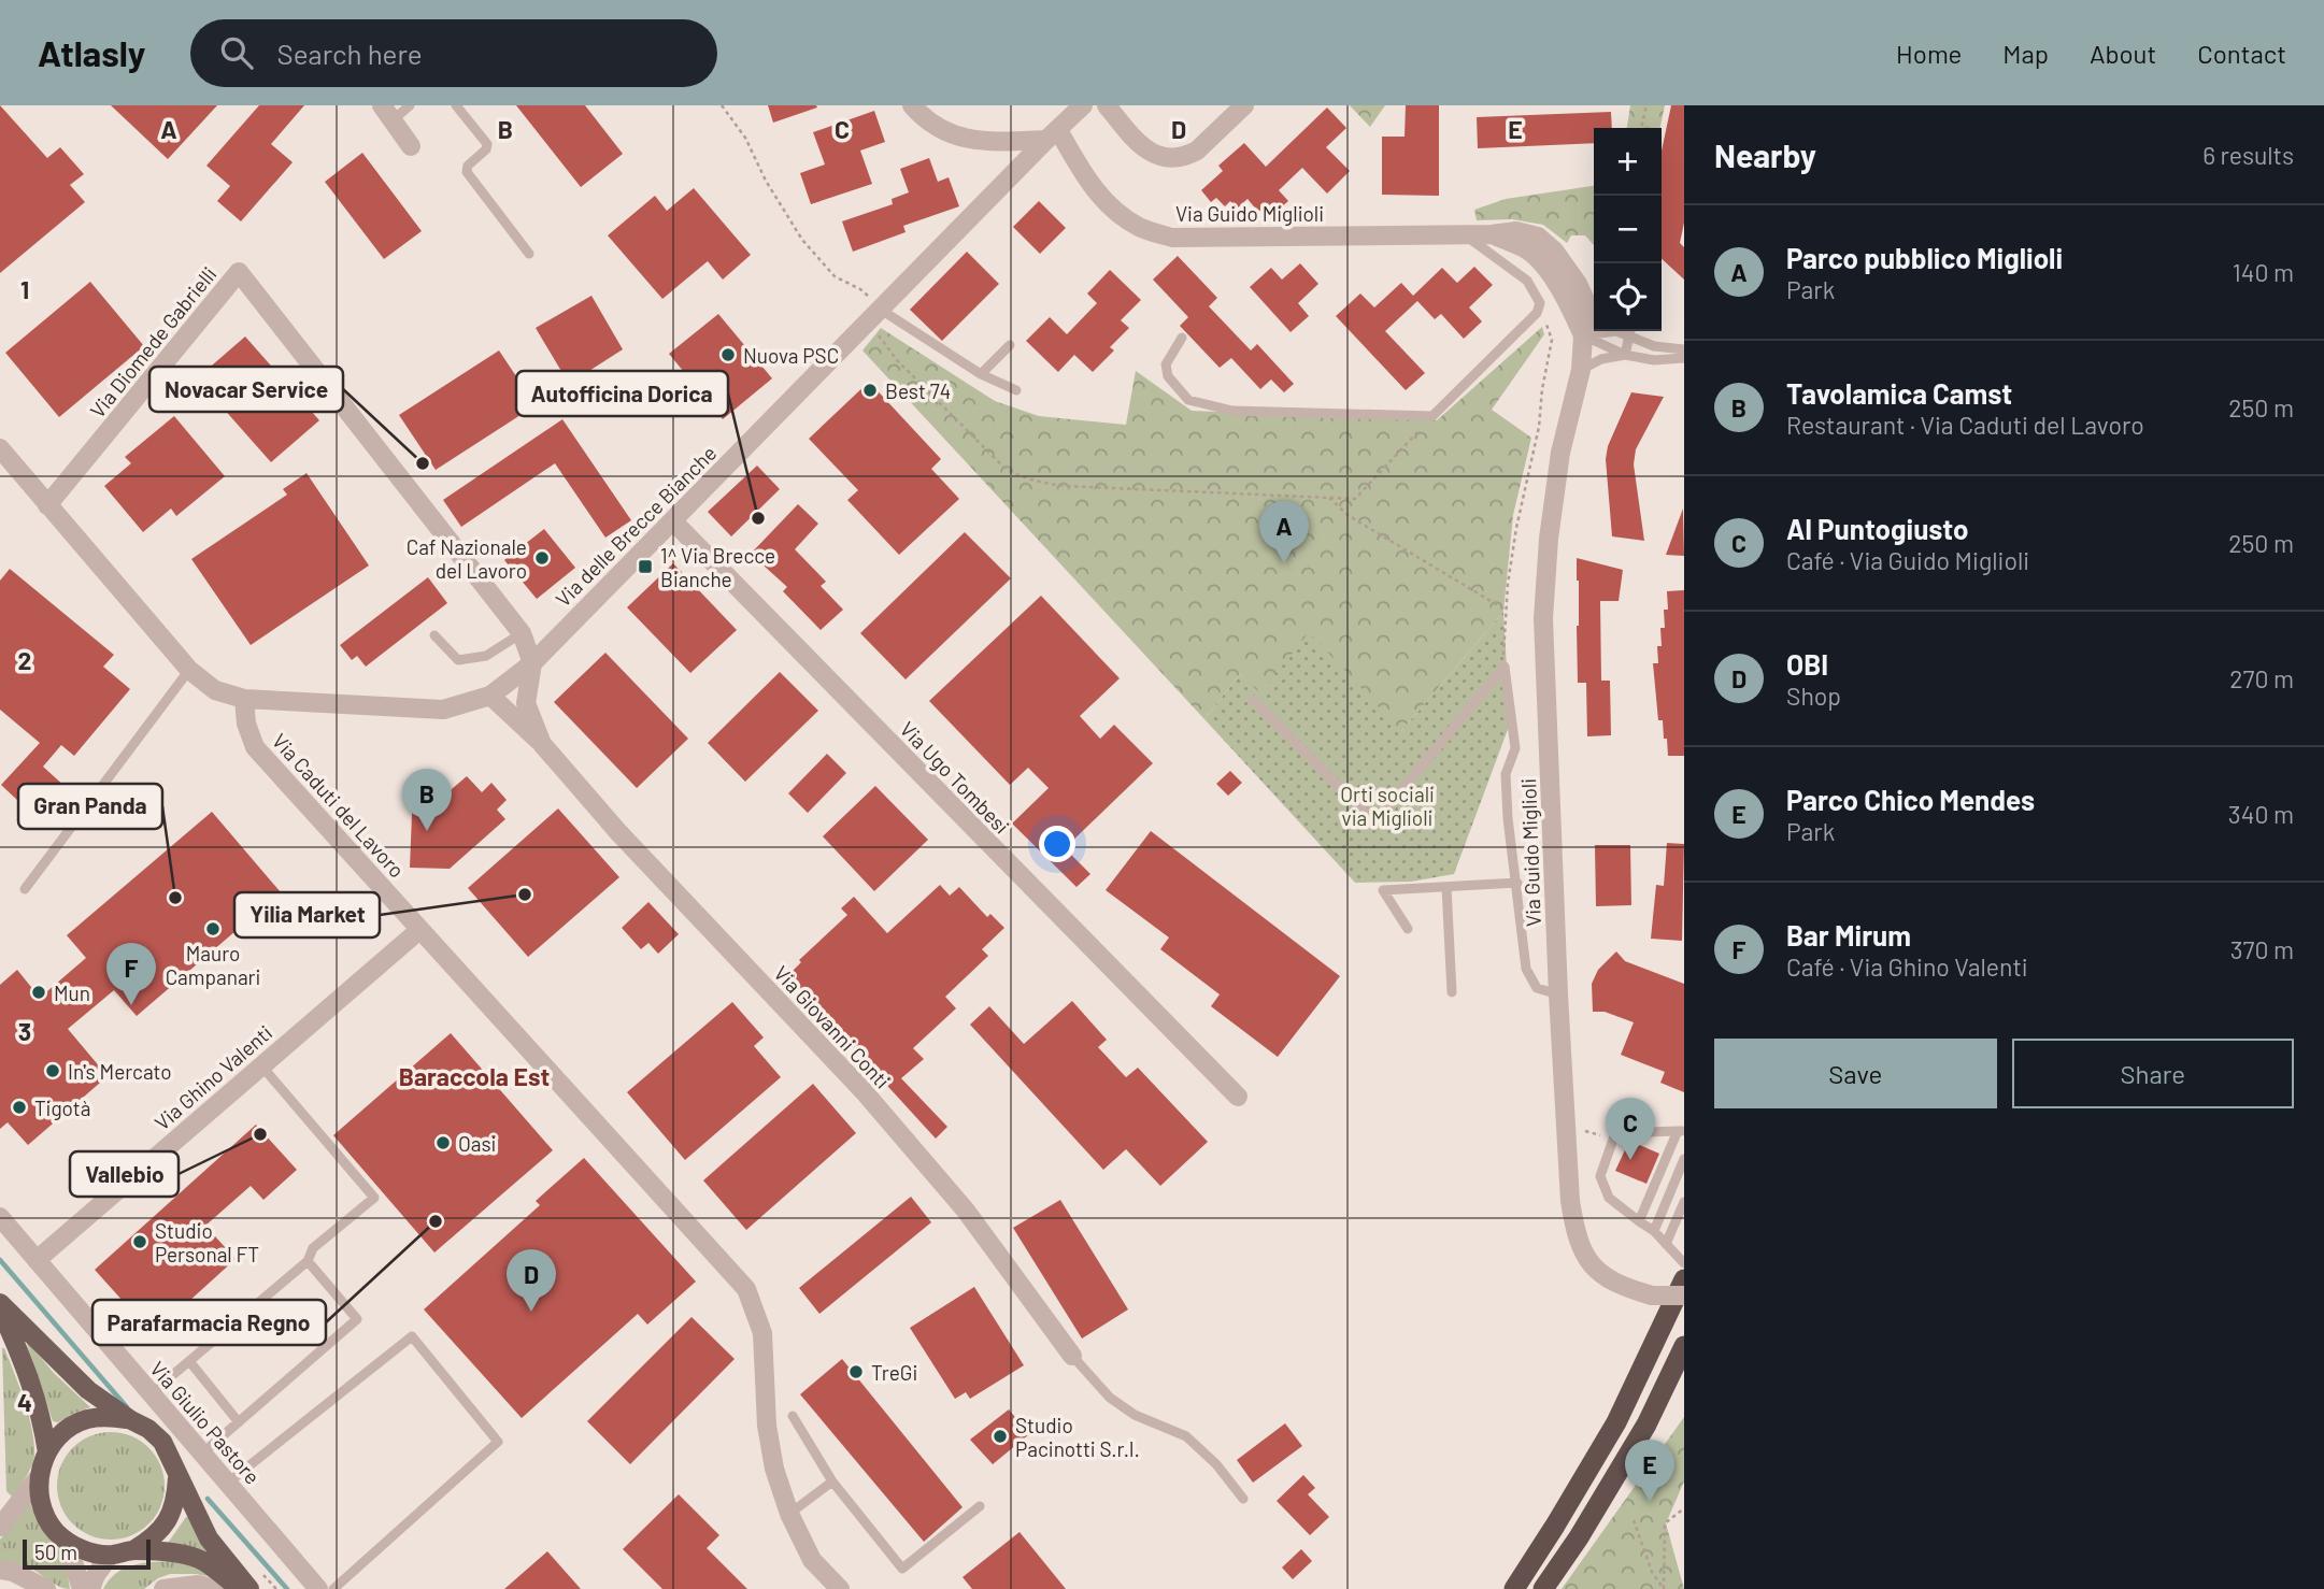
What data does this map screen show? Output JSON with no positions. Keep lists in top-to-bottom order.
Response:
{
  "streets": {
    "street": [
      "Via Guido Miglioli",
      "Via Diomede Gabrielli",
      "Via delle Brecce Bianche",
      "Via Ugo Tombesi",
      "Via Caduti del Lavoro",
      "Via Giovanni Conti",
      "Via Ghino Valenti",
      "Via Giulio Pastore"
    ]
  },
  "crossings": [
    ["Via Guido Miglioli", "Via delle Brecce Bianche"],
    ["Via Diomede Gabrielli", "Via delle Brecce Bianche"],
    ["Via Diomede Gabrielli", "Via Giovanni Conti"],
    ["Via delle Brecce Bianche", "Via Ugo Tombesi"],
    ["Via delle Brecce Bianche", "Via Caduti del Lavoro"],
    ["Via delle Brecce Bianche", "Via Giovanni Conti"],
    ["Via Caduti del Lavoro", "Via Ghino Valenti"],
    ["Via Ghino Valenti", "Via Giulio Pastore"]
  ],
  "districts": ["Baraccola Est"],
  "parks": ["Orti sociali via Miglioli"],
  "places": {
    "other": [
      "Nuova PSC",
      "Best 74",
      "Novacar Service",
      "Autofficina Dorica",
      "Caf Nazionale del Lavoro",
      "Yilia Market",
      "Gran Panda",
      "Mauro Campanari",
      "Mun",
      "In's Mercato",
      "Tigotà",
      "Vallebio",
      "Oasi",
      "Parafarmacia Regno",
      "Studio Personal FT",
      "TreGi",
      "Studio Pacinotti S.r.l."
    ],
    "transit": ["1^ Via Brecce Bianche"]
  },
  "scale_bar": "50 m",
  "page": {
    "header": "Atlasly",
    "search": "Search here",
    "nav": [
      "Home",
      "Map",
      "About",
      "Contact"
    ],
    "heading": ["Nearby", "6 results"],
    "map_buttons": ["+", "−"],
    "list": [
      {
        "mark": "A",
        "name": "Parco pubblico Miglioli",
        "note": "Park",
        "value": "140 m"
      },
      {
        "mark": "B",
        "name": "Tavolamica Camst",
        "note": "Restaurant · Via Caduti del Lavoro",
        "value": "250 m"
      },
      {
        "mark": "C",
        "name": "Al Puntogiusto",
        "note": "Café · Via Guido Miglioli",
        "value": "250 m"
      },
      {
        "mark": "D",
        "name": "OBI",
        "note": "Shop",
        "value": "270 m"
      },
      {
        "mark": "E",
        "name": "Parco Chico Mendes",
        "note": "Park",
        "value": "340 m"
      },
      {
        "mark": "F",
        "name": "Bar Mirum",
        "note": "Café · Via Ghino Valenti",
        "value": "370 m"
      }
    ],
    "pins": [
      "A",
      "B",
      "F",
      "C",
      "D",
      "E"
    ],
    "buttons": ["Save", "Share"],
    "scale": "50 m"
  },
  "grid": {
    "columns": [
      "A",
      "B",
      "C",
      "D",
      "E"
    ],
    "rows": [
      "1",
      "2",
      "3",
      "4"
    ]
  }
}
